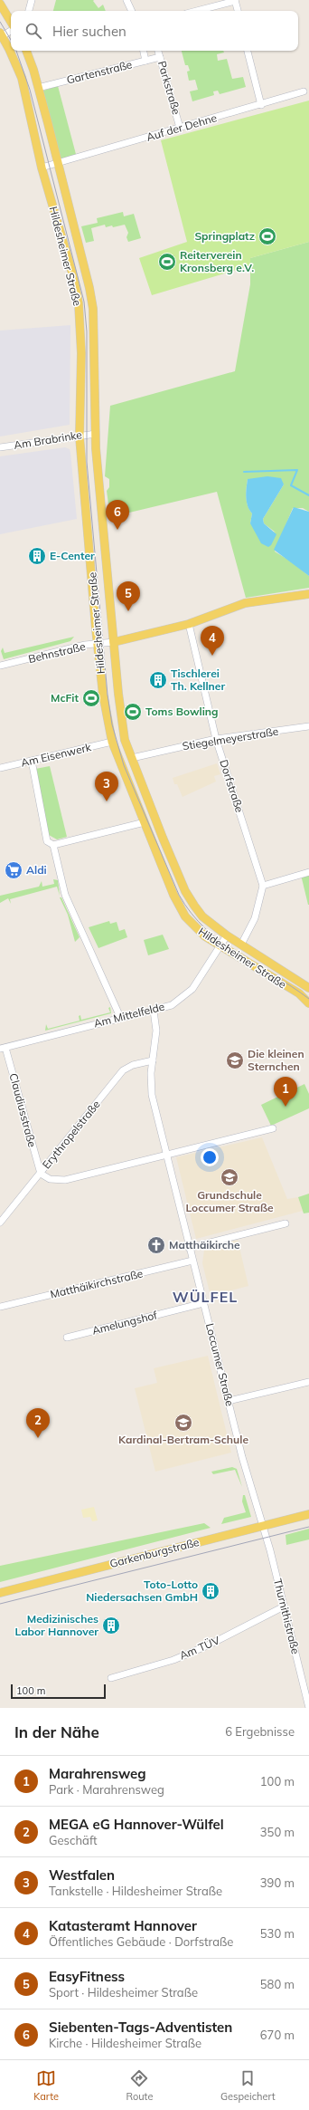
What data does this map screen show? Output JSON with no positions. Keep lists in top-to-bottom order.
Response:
{
  "streets": {
    "main road": ["Hildesheimer Straße", "Garkenburgstraße"],
    "street": [
      "Gartenstraße",
      "Parkstraße",
      "Auf der Dehne",
      "Am Brabrinke",
      "Behnstraße",
      "Stiegelmeyerstraße",
      "Am Eisenwerk",
      "Dorfstraße",
      "Am Mittelfelde",
      "Claudiusstraße",
      "Erythropelstraße",
      "Matthäikirchstraße",
      "Amelungshof",
      "Loccumer Straße",
      "Thurnithistraße",
      "Am TÜV"
    ]
  },
  "crossings": [
    ["Gartenstraße", "Parkstraße"],
    ["Gartenstraße", "Hildesheimer Straße"],
    ["Parkstraße", "Auf der Dehne"],
    ["Auf der Dehne", "Hildesheimer Straße"],
    ["Hildesheimer Straße", "Am Brabrinke"],
    ["Hildesheimer Straße", "Behnstraße"],
    ["Hildesheimer Straße", "Stiegelmeyerstraße"],
    ["Hildesheimer Straße", "Am Eisenwerk"],
    ["Hildesheimer Straße", "Am Mittelfelde"],
    ["Stiegelmeyerstraße", "Dorfstraße"],
    ["Am Mittelfelde", "Claudiusstraße"],
    ["Am Mittelfelde", "Loccumer Straße"],
    ["Claudiusstraße", "Erythropelstraße"],
    ["Erythropelstraße", "Loccumer Straße"],
    ["Matthäikirchstraße", "Loccumer Straße"],
    ["Amelungshof", "Loccumer Straße"],
    ["Loccumer Straße", "Garkenburgstraße"],
    ["Loccumer Straße", "Thurnithistraße"],
    ["Garkenburgstraße", "Thurnithistraße"],
    ["Thurnithistraße", "Am TÜV"]
  ],
  "districts": ["WÜLFEL"],
  "places": {
    "sports": [
      "Springplatz",
      "Reiterverein Kronsberg e.V.",
      "McFit",
      "Toms Bowling"
    ],
    "building": [
      "E-Center",
      "Tischlerei Th. Kellner",
      "Toto-Lotto Niedersachsen GmbH",
      "Medizinisches Labor Hannover"
    ],
    "supermarket": ["Aldi"],
    "school or university": ["Die kleinen Sternchen", "Grundschule Loccumer Straße", "Kardinal-Bertram-Schule"],
    "church": ["Matthäikirche"]
  },
  "scale_bar": "100 m",
  "page": {
    "search": "Hier suchen",
    "pins": [
      "6",
      "5",
      "4",
      "3",
      "1",
      "2"
    ],
    "scale": "100 m",
    "heading": ["In der Nähe", "6 Ergebnisse"],
    "list": [
      {
        "mark": "1",
        "name": "Marahrensweg",
        "note": "Park · Marahrensweg",
        "value": "100 m"
      },
      {
        "mark": "2",
        "name": "MEGA eG Hannover-Wülfel",
        "note": "Geschäft",
        "value": "350 m"
      },
      {
        "mark": "3",
        "name": "Westfalen",
        "note": "Tankstelle · Hildesheimer Straße",
        "value": "390 m"
      },
      {
        "mark": "4",
        "name": "Katasteramt Hannover",
        "note": "Öffentliches Gebäude · Dorfstraße",
        "value": "530 m"
      },
      {
        "mark": "5",
        "name": "EasyFitness",
        "note": "Sport · Hildesheimer Straße",
        "value": "580 m"
      },
      {
        "mark": "6",
        "name": "Siebenten-Tags-Adventisten",
        "note": "Kirche · Hildesheimer Straße",
        "value": "670 m"
      }
    ],
    "nav": ["Karte", "Route", "Gespeichert"]
  }
}
